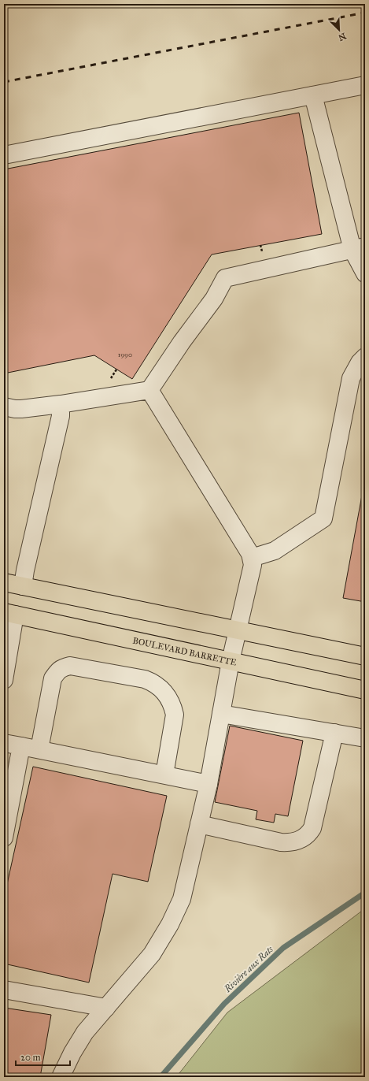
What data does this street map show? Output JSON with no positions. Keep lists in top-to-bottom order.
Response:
{
  "streets": {
    "main road": ["BOULEVARD BARRETTE"]
  },
  "water": ["Rivière aux Rats"],
  "house_numbers": ["1990"],
  "scale_bar": "20 m",
  "north": "bottom right"
}
